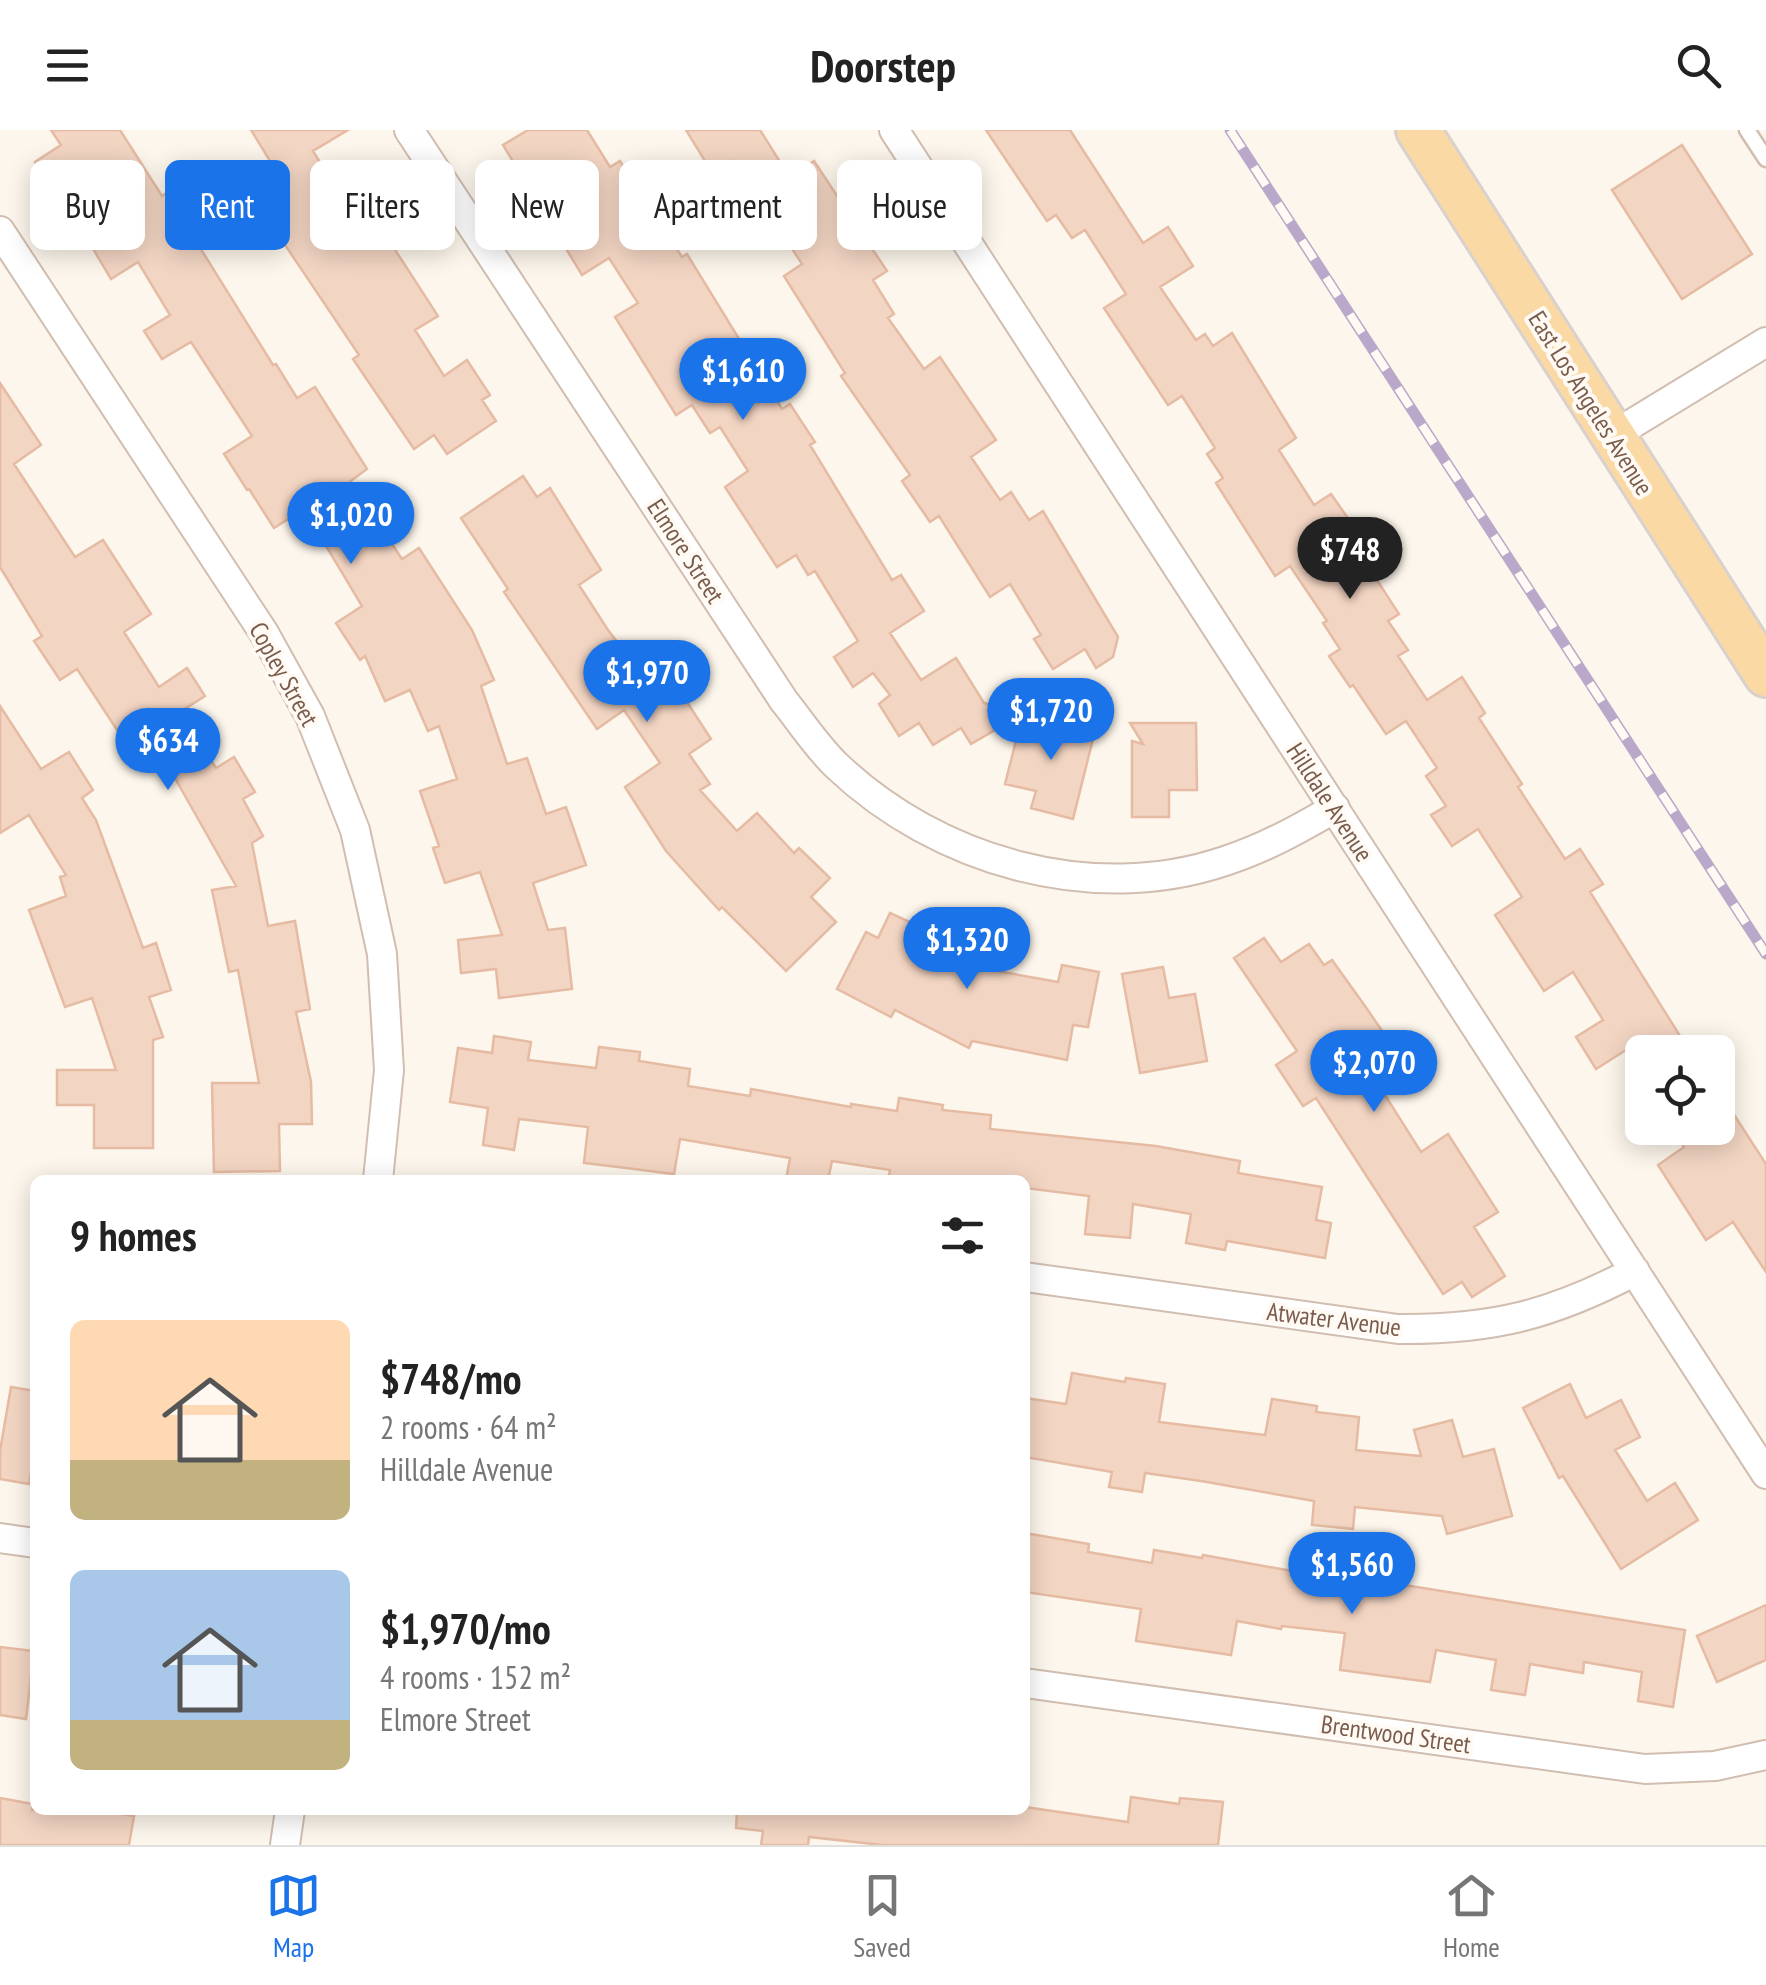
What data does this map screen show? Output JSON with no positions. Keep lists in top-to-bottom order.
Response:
{
  "streets": {
    "main road": ["East Los Angeles Avenue"],
    "street": [
      "Elmore Street",
      "Copley Street",
      "Hilldale Avenue",
      "Atwater Avenue",
      "Brentwood Street"
    ]
  },
  "crossings": [
    ["Elmore Street", "Hilldale Avenue"],
    ["Hilldale Avenue", "Atwater Avenue"]
  ],
  "page": {
    "header": "Doorstep",
    "chip": [
      "Buy",
      "Rent",
      "Filters",
      "New",
      "Apartment",
      "House"
    ],
    "price": [
      "$1,610",
      "$1,020",
      "$748",
      "$1,970",
      "$1,720",
      "$634",
      "$1,320",
      "$2,070",
      "$1,560"
    ],
    "heading": "9 homes",
    "list": [
      {
        "name": "$748/mo",
        "note": "2 rooms · 64 m² · Hilldale Avenue"
      },
      {
        "name": "$1,970/mo",
        "note": "4 rooms · 152 m² · Elmore Street"
      }
    ],
    "tabs": ["Map", "Saved", "Home"]
  }
}
